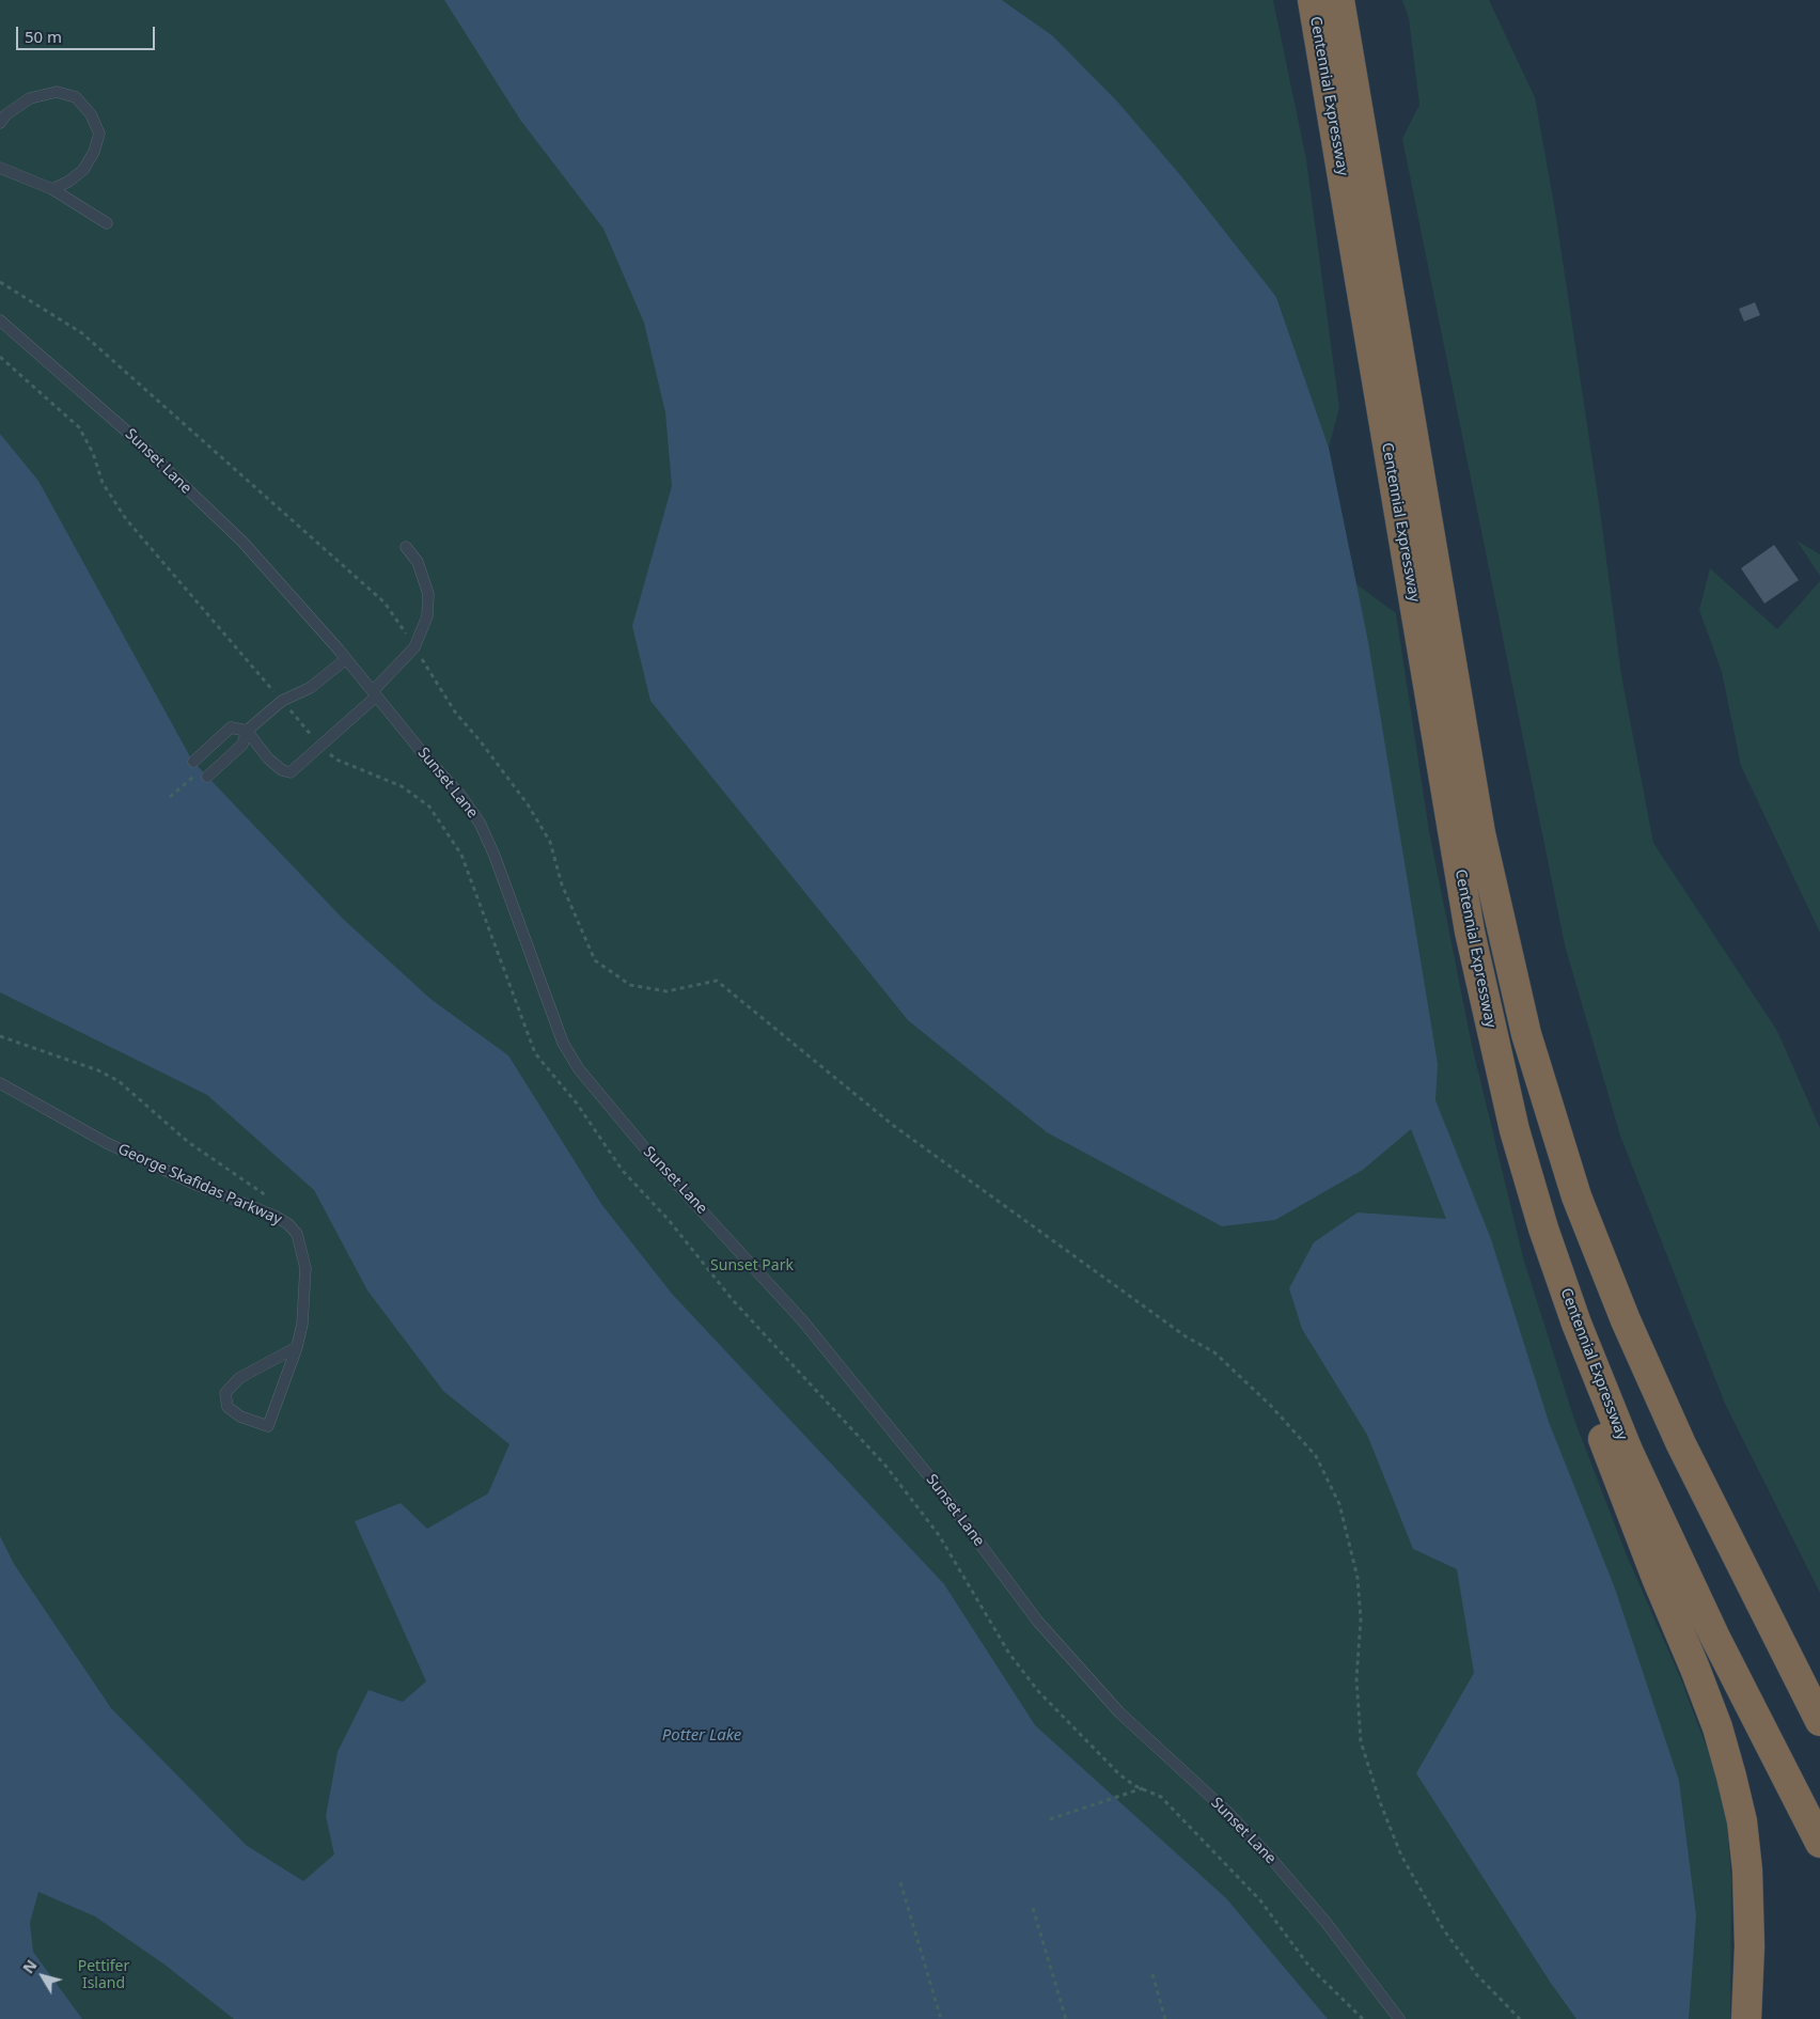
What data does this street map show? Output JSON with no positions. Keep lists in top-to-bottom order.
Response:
{
  "streets": {
    "highway": ["Centennial Expressway"],
    "lane": ["Sunset Lane", "George Skafidas Parkway"]
  },
  "water": ["Potter Lake"],
  "parks": ["Sunset Park", "Pettifer Island"],
  "scale_bar": "50 m",
  "north": "top left"
}
